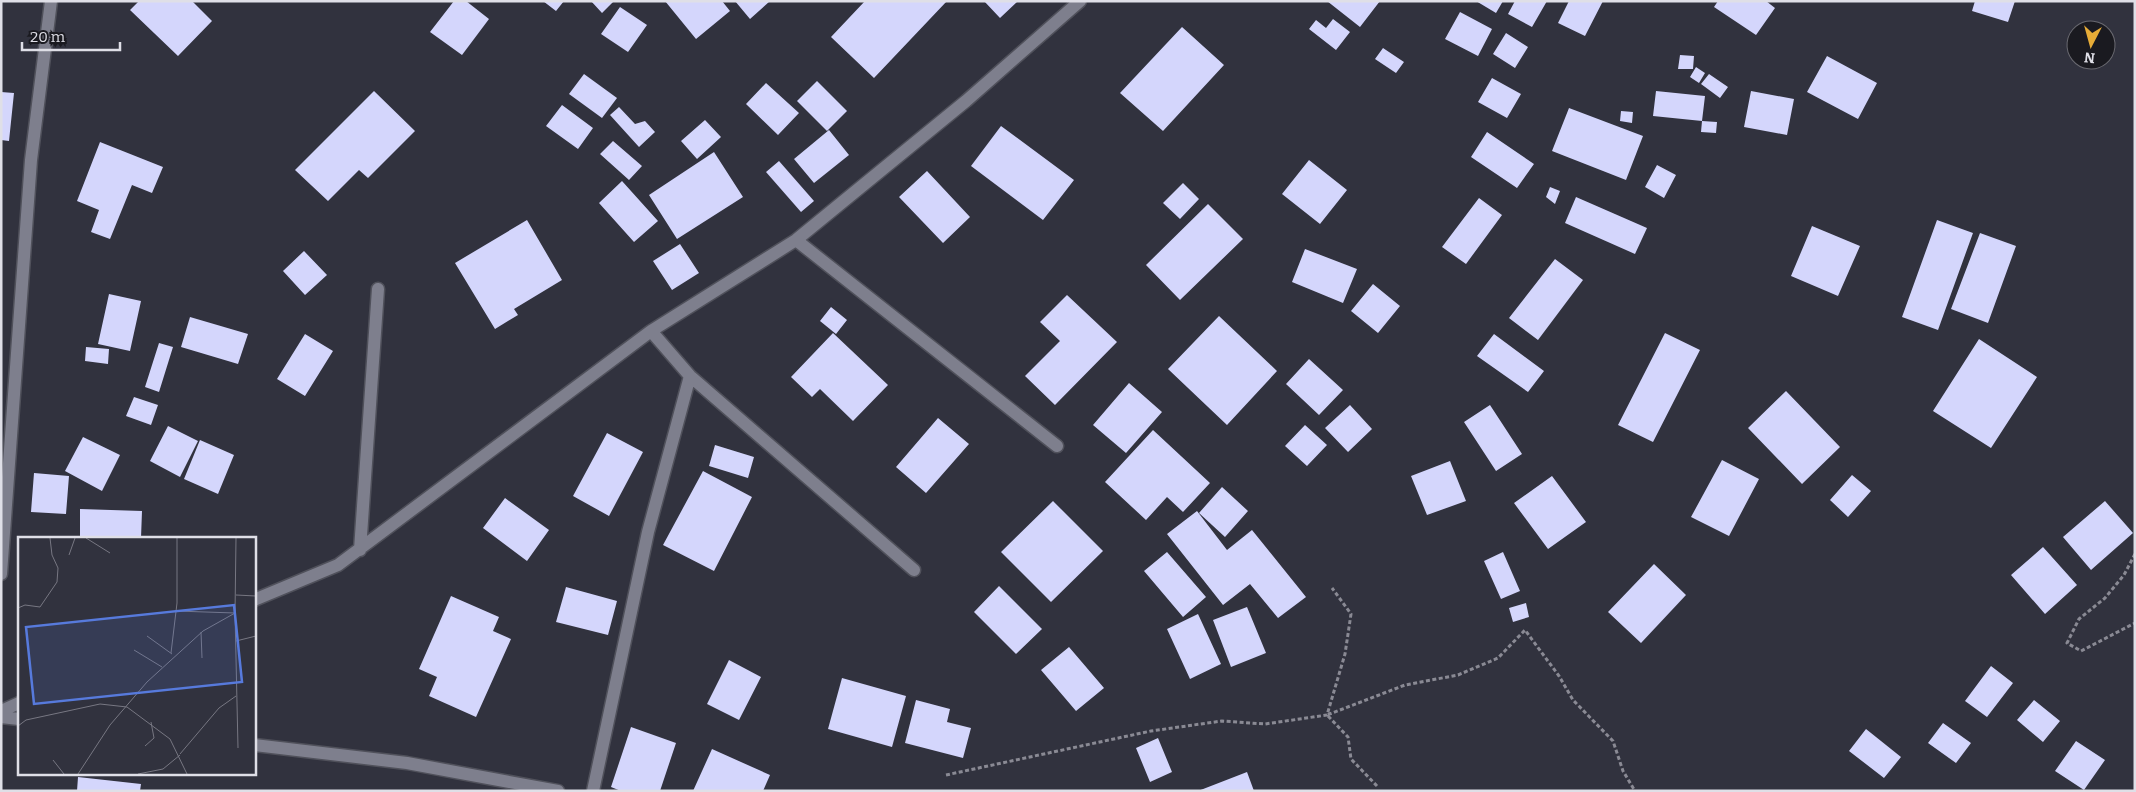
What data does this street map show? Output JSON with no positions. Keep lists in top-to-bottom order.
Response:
{
  "scale_bar": "20 m",
  "north": "bottom"
}
